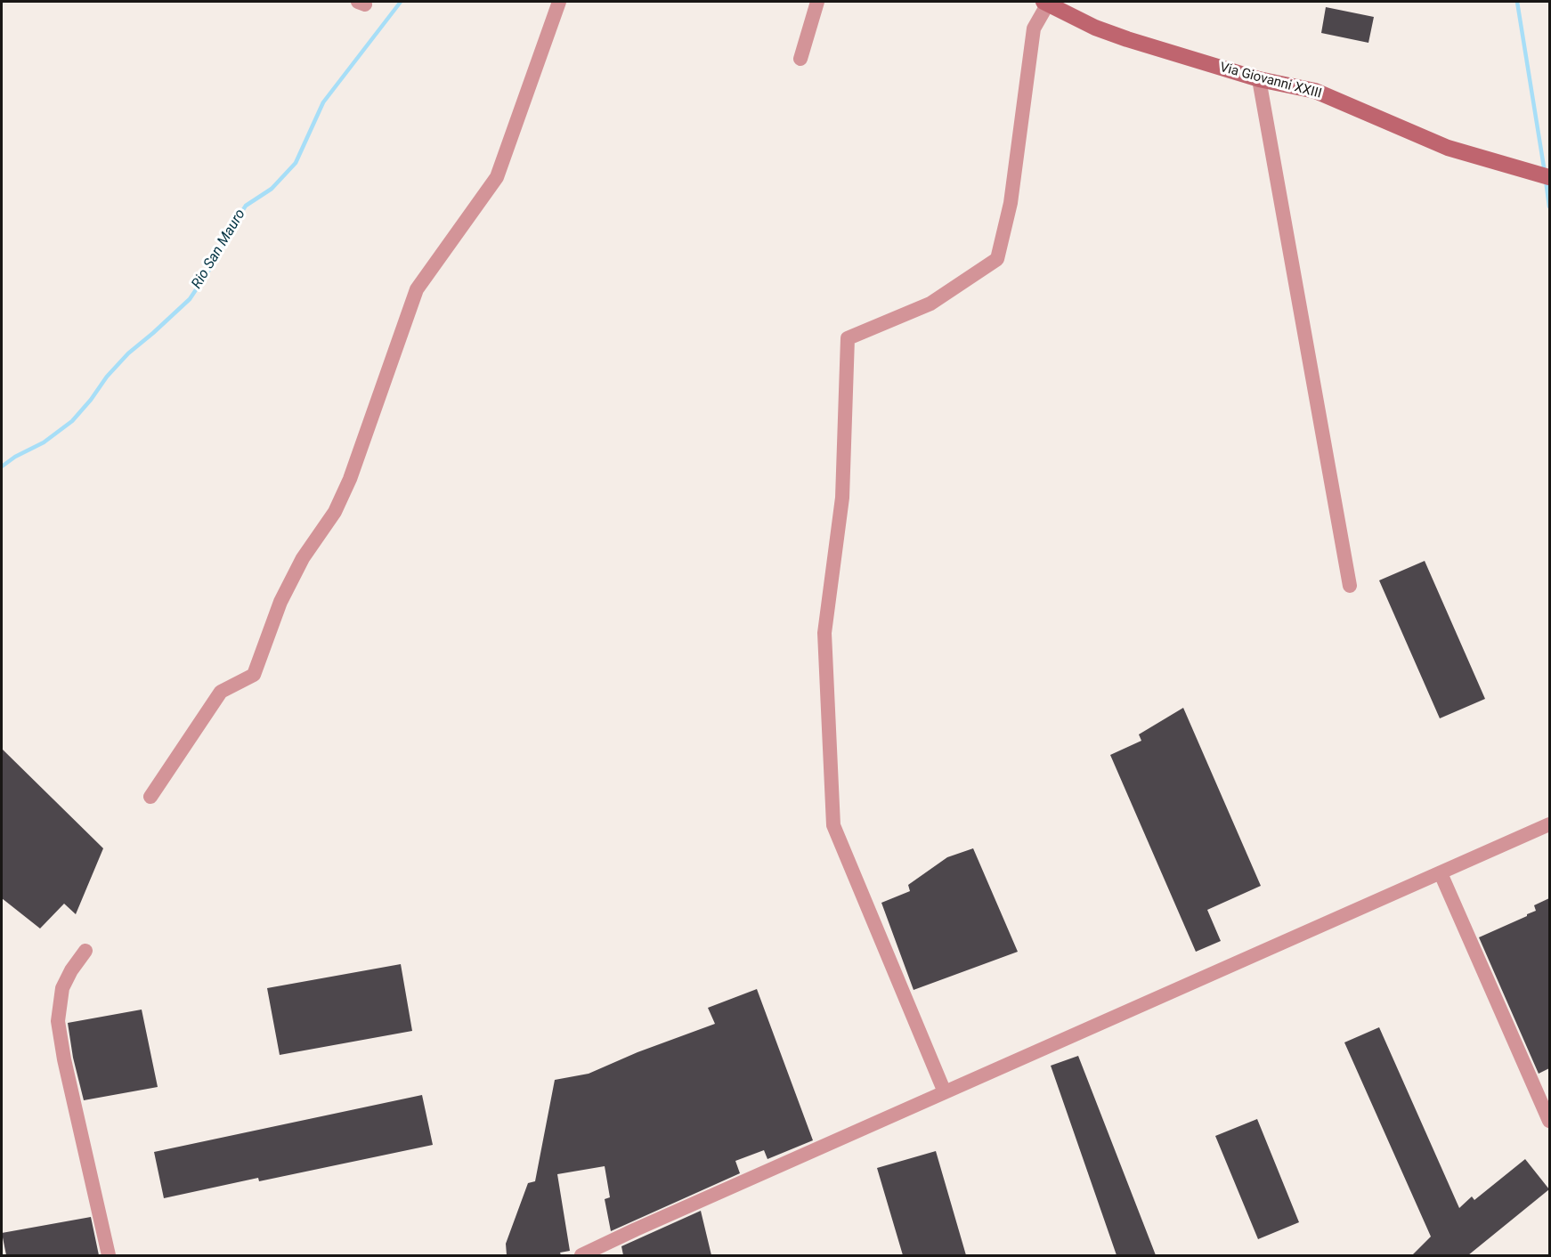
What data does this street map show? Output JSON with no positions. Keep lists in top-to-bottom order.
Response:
{
  "streets": {
    "main road": ["Via Giovanni XXIII"]
  },
  "water": ["Rio San Mauro"]
}
